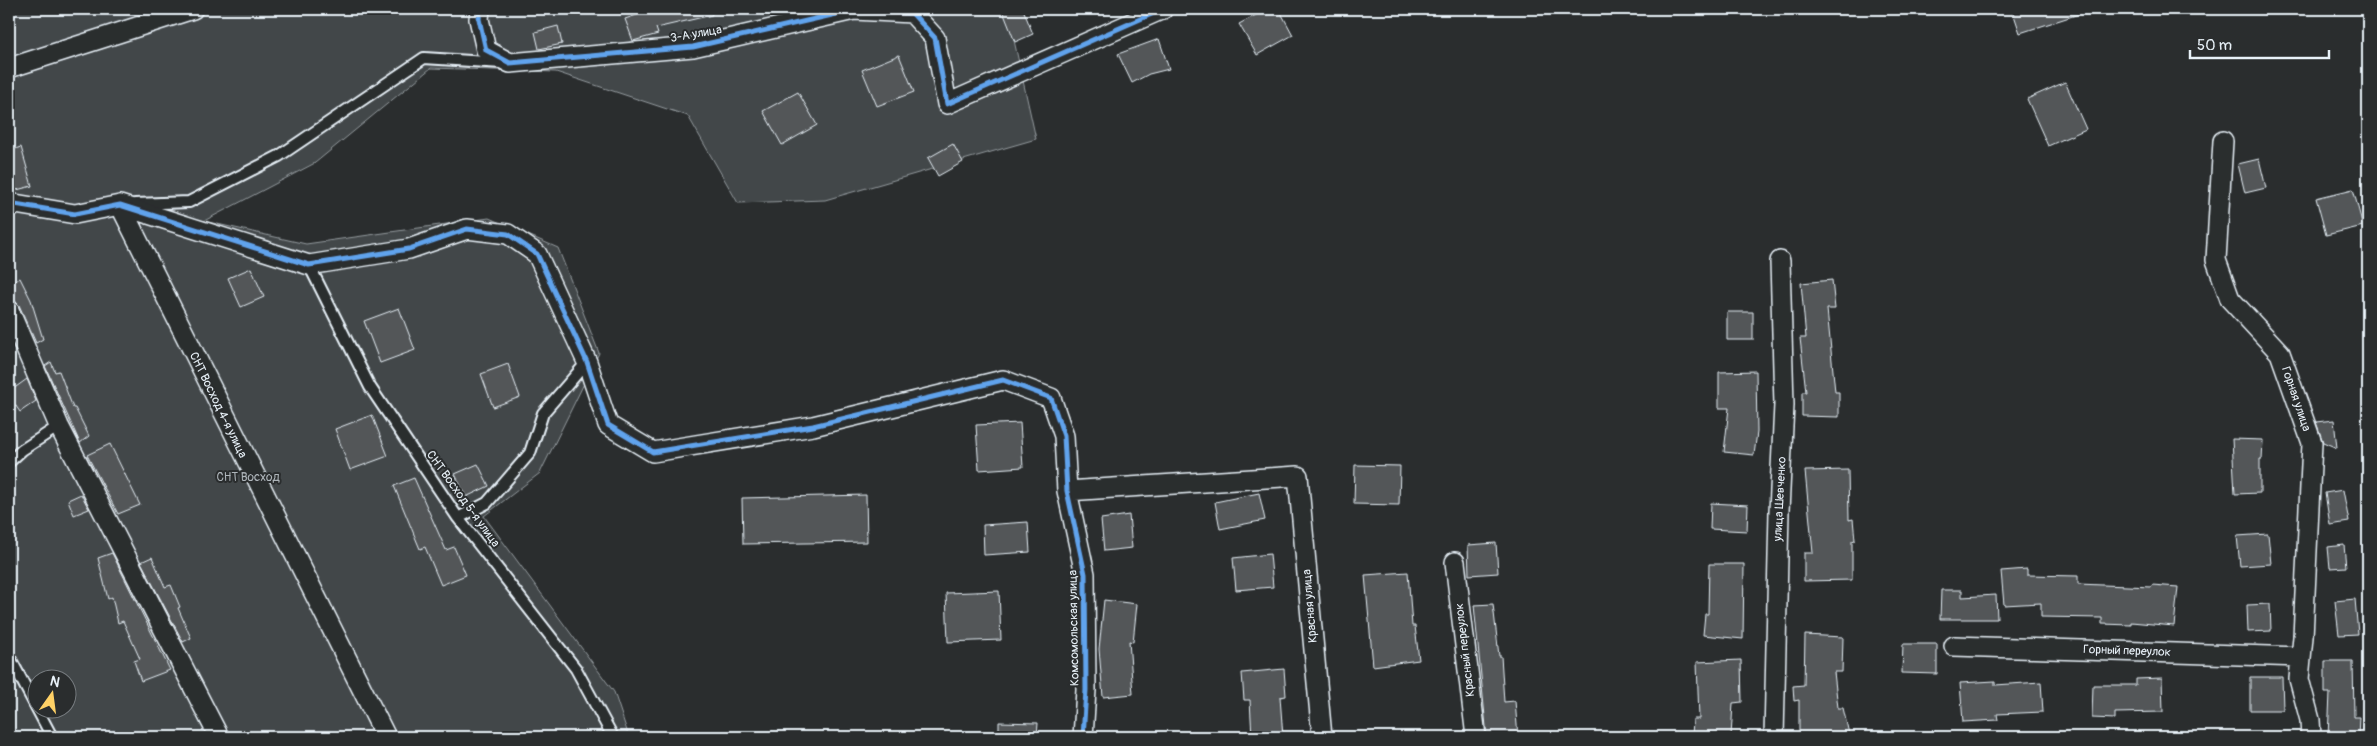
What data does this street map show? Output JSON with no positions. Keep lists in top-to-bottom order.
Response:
{
  "streets": {
    "street": [
      "3-А улица",
      "Горная улица",
      "СНТ Восход 4-я улица",
      "улица Шевченко",
      "Красная улица",
      "Комсомольская улица",
      "Красный переулок",
      "Горный переулок"
    ],
    "lane": ["СНТ Восход 5-я улица"]
  },
  "crossings": [
    ["Горная улица", "Горный переулок"],
    ["Красная улица", "Комсомольская улица"]
  ],
  "parks": ["СНТ Восход"],
  "scale_bar": "50 m",
  "north": "top"
}
